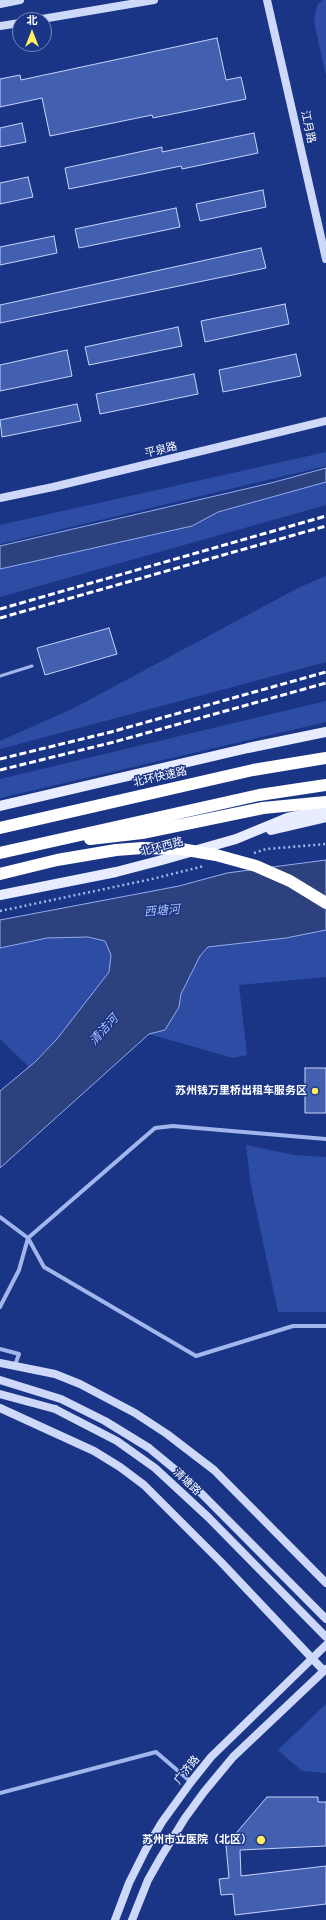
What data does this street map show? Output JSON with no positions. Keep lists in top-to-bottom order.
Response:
{
  "streets": {
    "highway": ["北环快速路"],
    "main road": [
      "江月路",
      "平泉路",
      "北环西路",
      "清塘路",
      "广济路"
    ]
  },
  "crossings": [
    ["清塘路", "广济路"]
  ],
  "water": ["西塘河", "清洁河"],
  "places": ["苏州钱万里桥出租车服务区", "苏州市立医院（北区）"],
  "north": "top"
}
